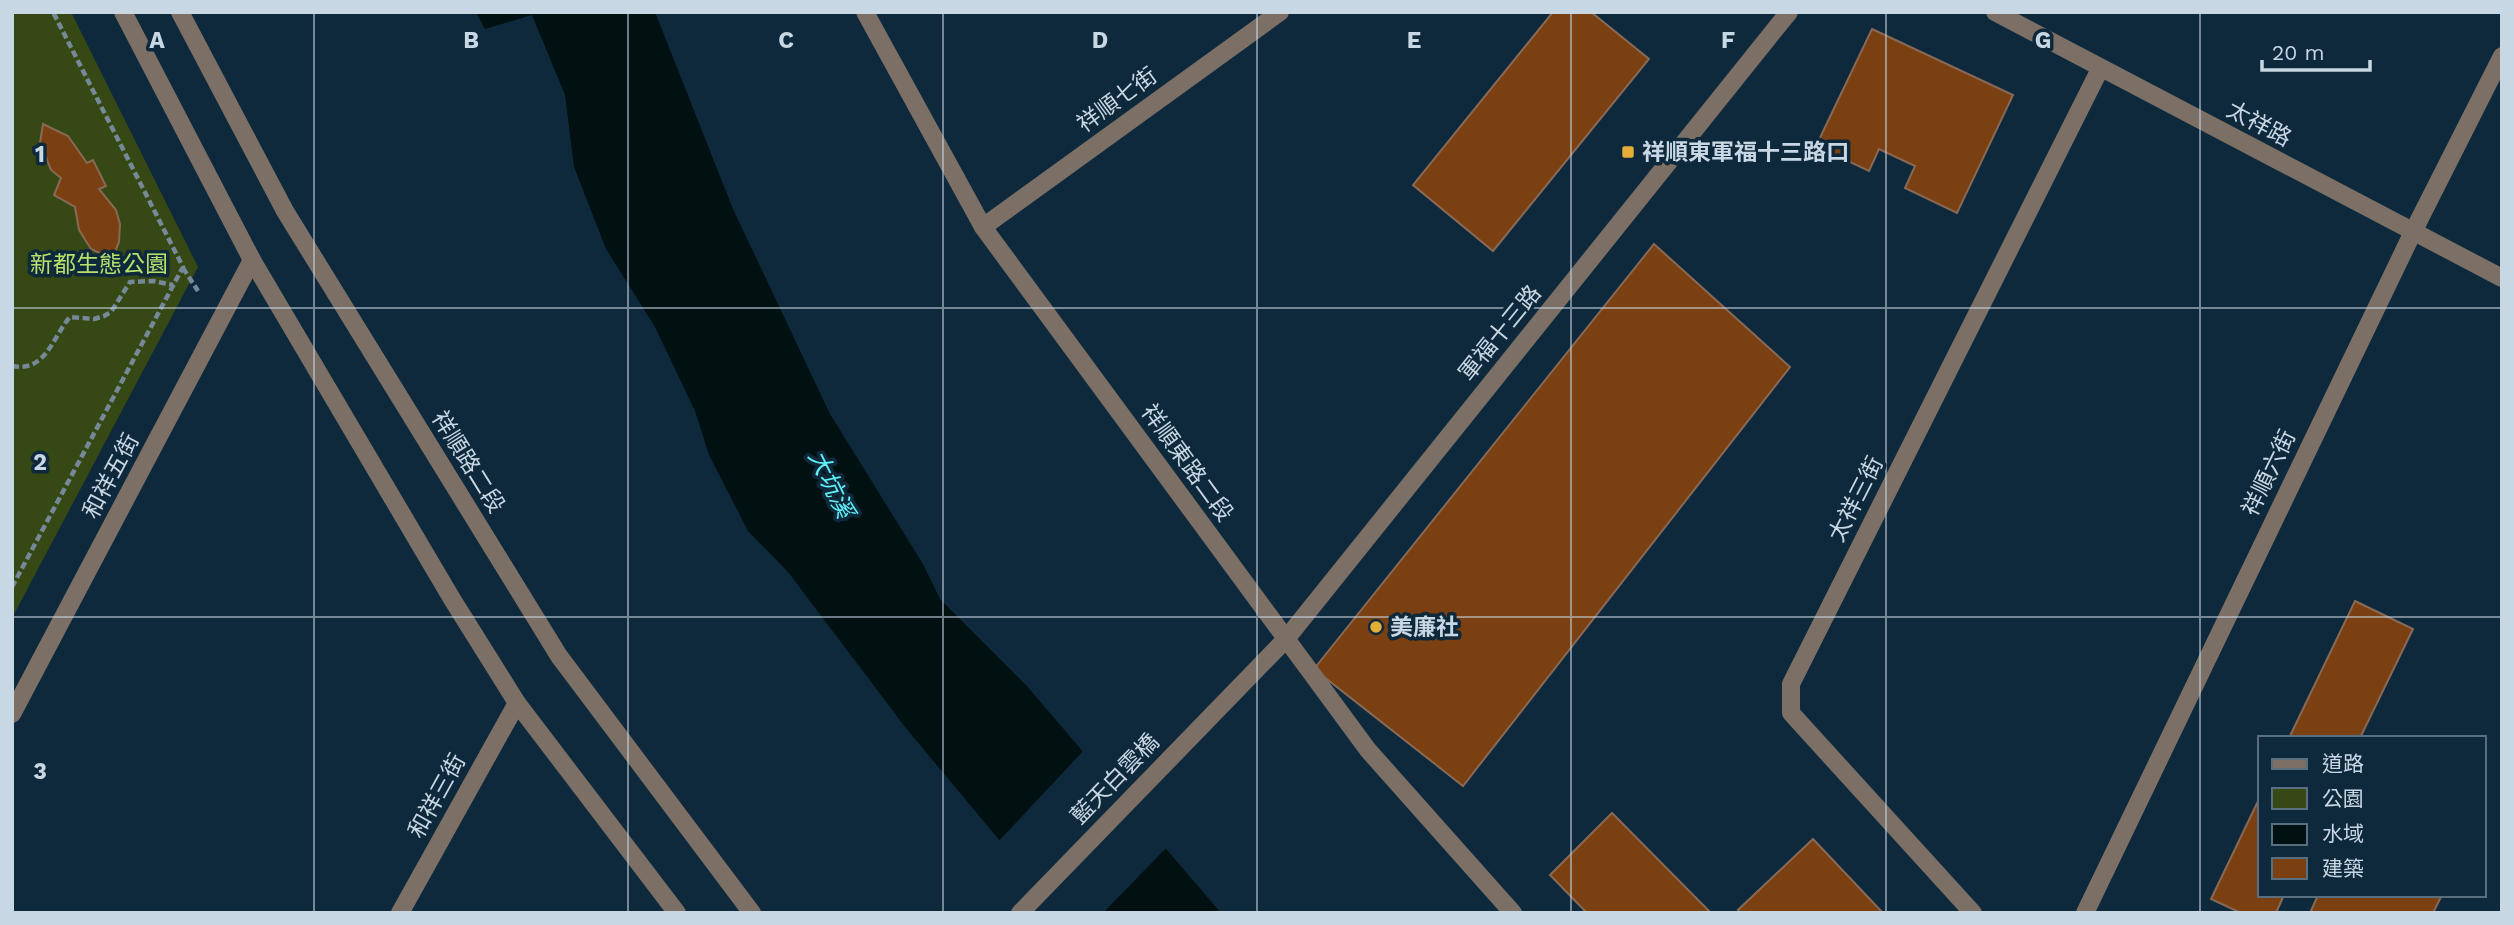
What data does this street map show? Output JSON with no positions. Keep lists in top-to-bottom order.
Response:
{
  "streets": {
    "street": [
      "祥順七街",
      "太祥路",
      "軍福十三路",
      "祥順路二段",
      "祥順東路二段",
      "祥順六街",
      "和祥五街",
      "太祥三街",
      "藍天白雲橋",
      "和祥三街"
    ]
  },
  "crossings": [
    ["祥順七街", "祥順東路二段"],
    ["太祥路", "祥順六街"],
    ["太祥路", "太祥三街"],
    ["軍福十三路", "祥順東路二段"],
    ["軍福十三路", "藍天白雲橋"]
  ],
  "water": ["大坑溪"],
  "parks": ["新都生態公園"],
  "places": {
    "transit": ["祥順東軍福十三路口"],
    "other": ["美廉社"]
  },
  "legend": [
    "道路",
    "公園",
    "水域",
    "建築"
  ],
  "scale_bar": "20 m",
  "grid": {
    "columns": [
      "A",
      "B",
      "C",
      "D",
      "E",
      "F",
      "G"
    ],
    "rows": ["1", "2", "3"]
  }
}
